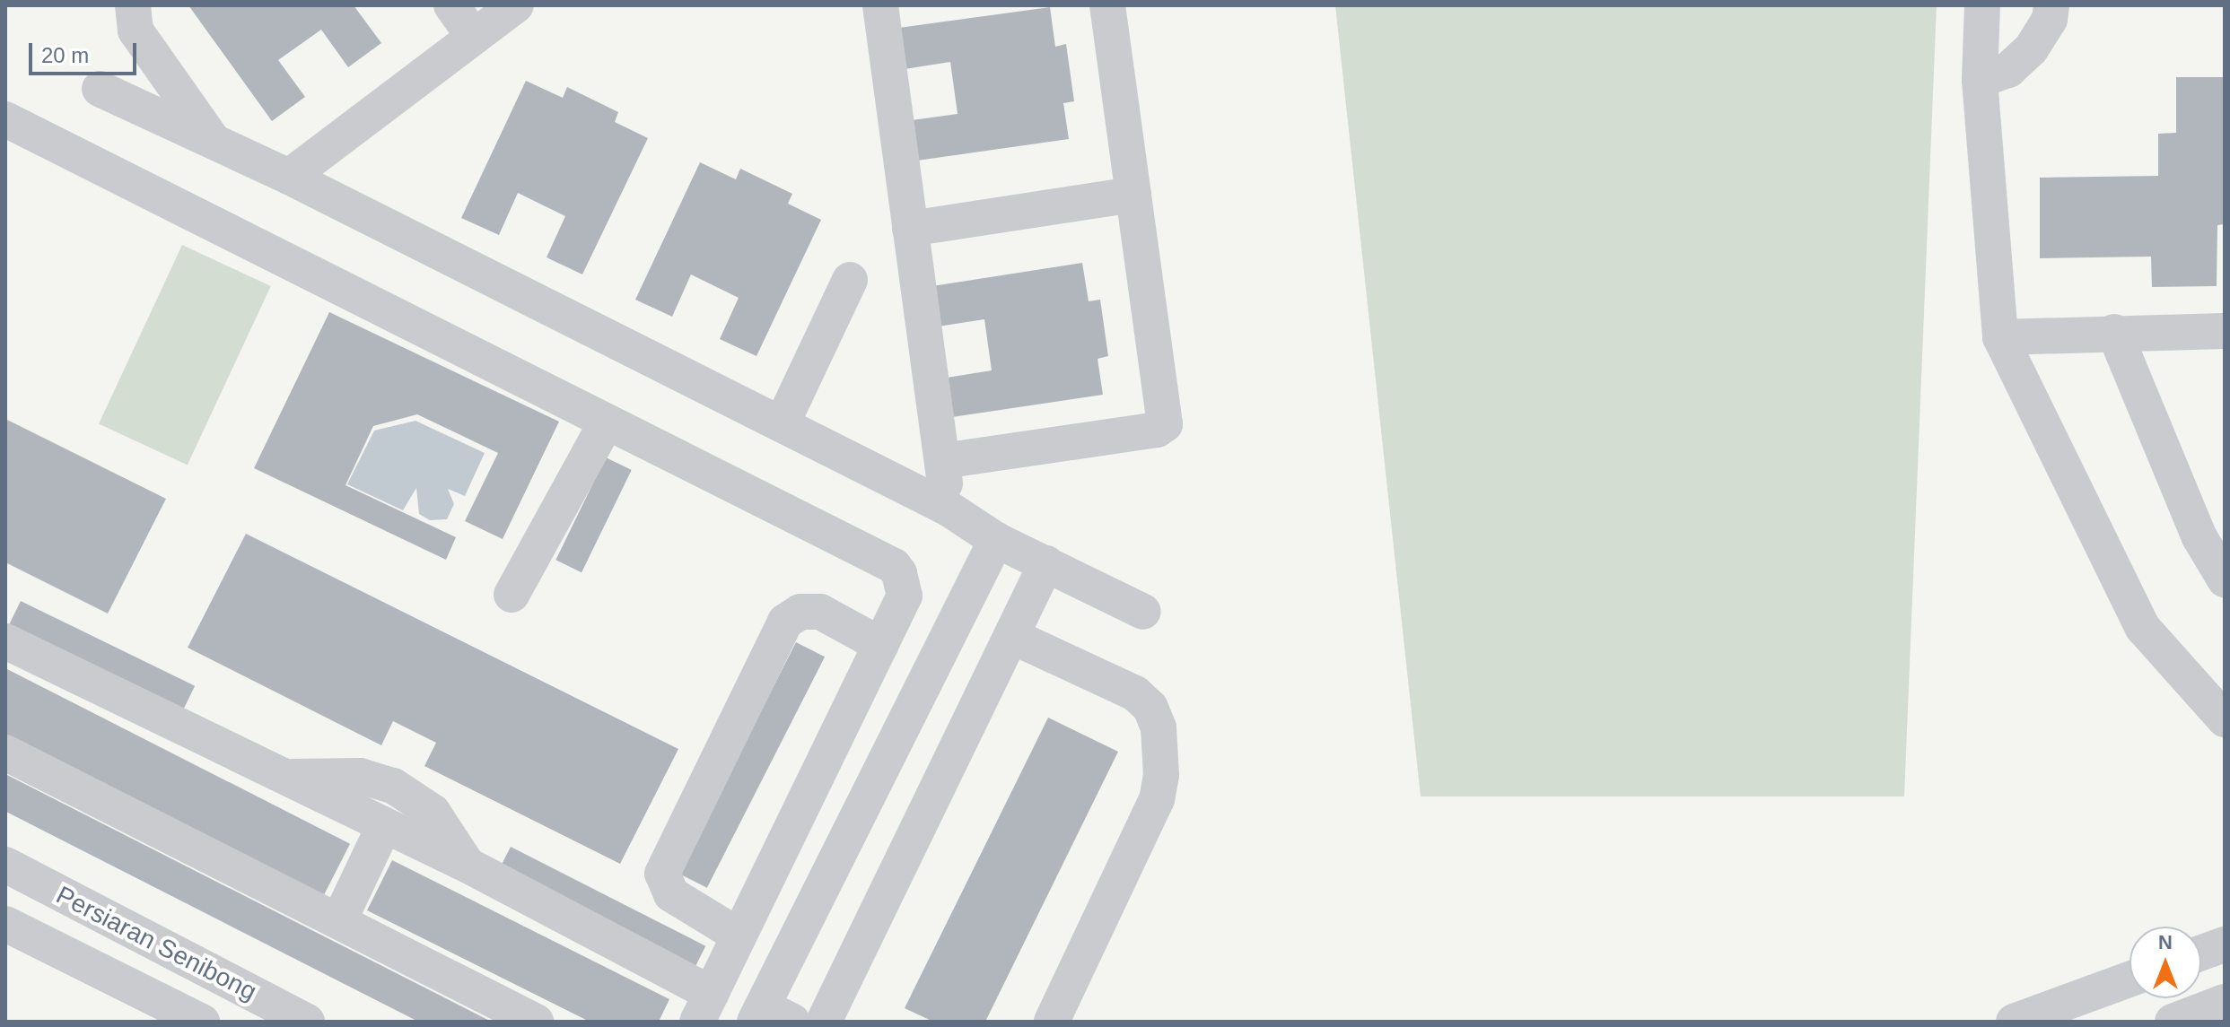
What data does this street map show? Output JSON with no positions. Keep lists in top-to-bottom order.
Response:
{
  "streets": {
    "street": ["Persiaran Senibong"]
  },
  "scale_bar": "20 m",
  "north": "top"
}
